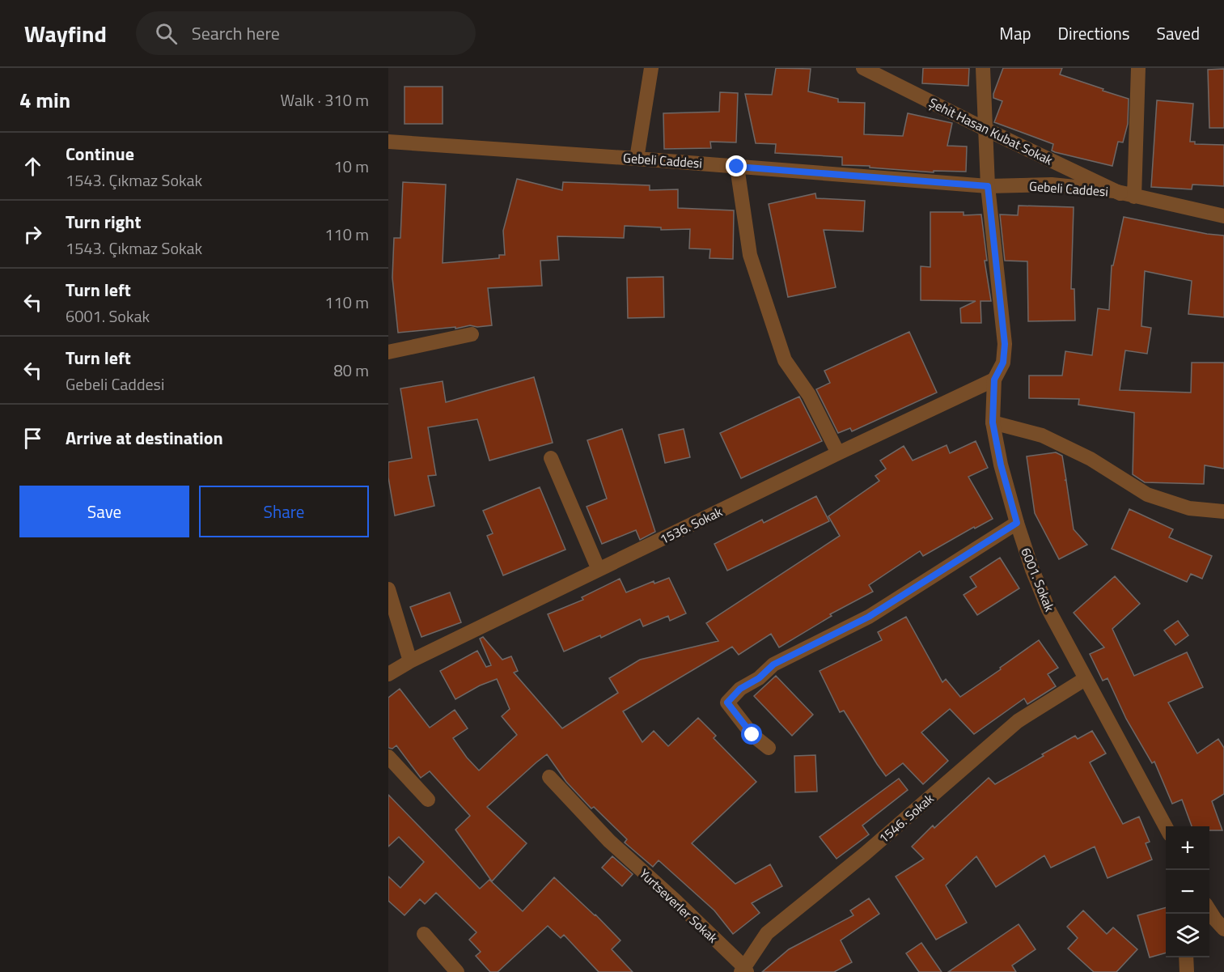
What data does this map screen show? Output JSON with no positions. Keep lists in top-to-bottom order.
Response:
{
  "streets": {
    "street": [
      "Şehit Hasan Kubat Sokak",
      "Gebeli Caddesi",
      "1536. Sokak",
      "6001. Sokak",
      "1546. Sokak",
      "Yurtseverler Sokak"
    ]
  },
  "crossings": [
    ["Şehit Hasan Kubat Sokak", "Gebeli Caddesi"],
    ["Şehit Hasan Kubat Sokak", "6001. Sokak"],
    ["Gebeli Caddesi", "6001. Sokak"],
    ["1536. Sokak", "6001. Sokak"],
    ["6001. Sokak", "1546. Sokak"],
    ["1546. Sokak", "Yurtseverler Sokak"]
  ],
  "page": {
    "header": "Wayfind",
    "search": "Search here",
    "nav": ["Map", "Directions", "Saved"],
    "heading": ["4 min", "Walk · 310 m"],
    "list": [
      ["Continue", "1543. Çıkmaz Sokak", "10 m"],
      ["Turn right", "1543. Çıkmaz Sokak", "110 m"],
      ["Turn left", "6001. Sokak", "110 m"],
      ["Turn left", "Gebeli Caddesi", "80 m"],
      "Arrive at destination"
    ],
    "buttons": ["Save", "Share"],
    "map_buttons": ["+", "−"]
  }
}
